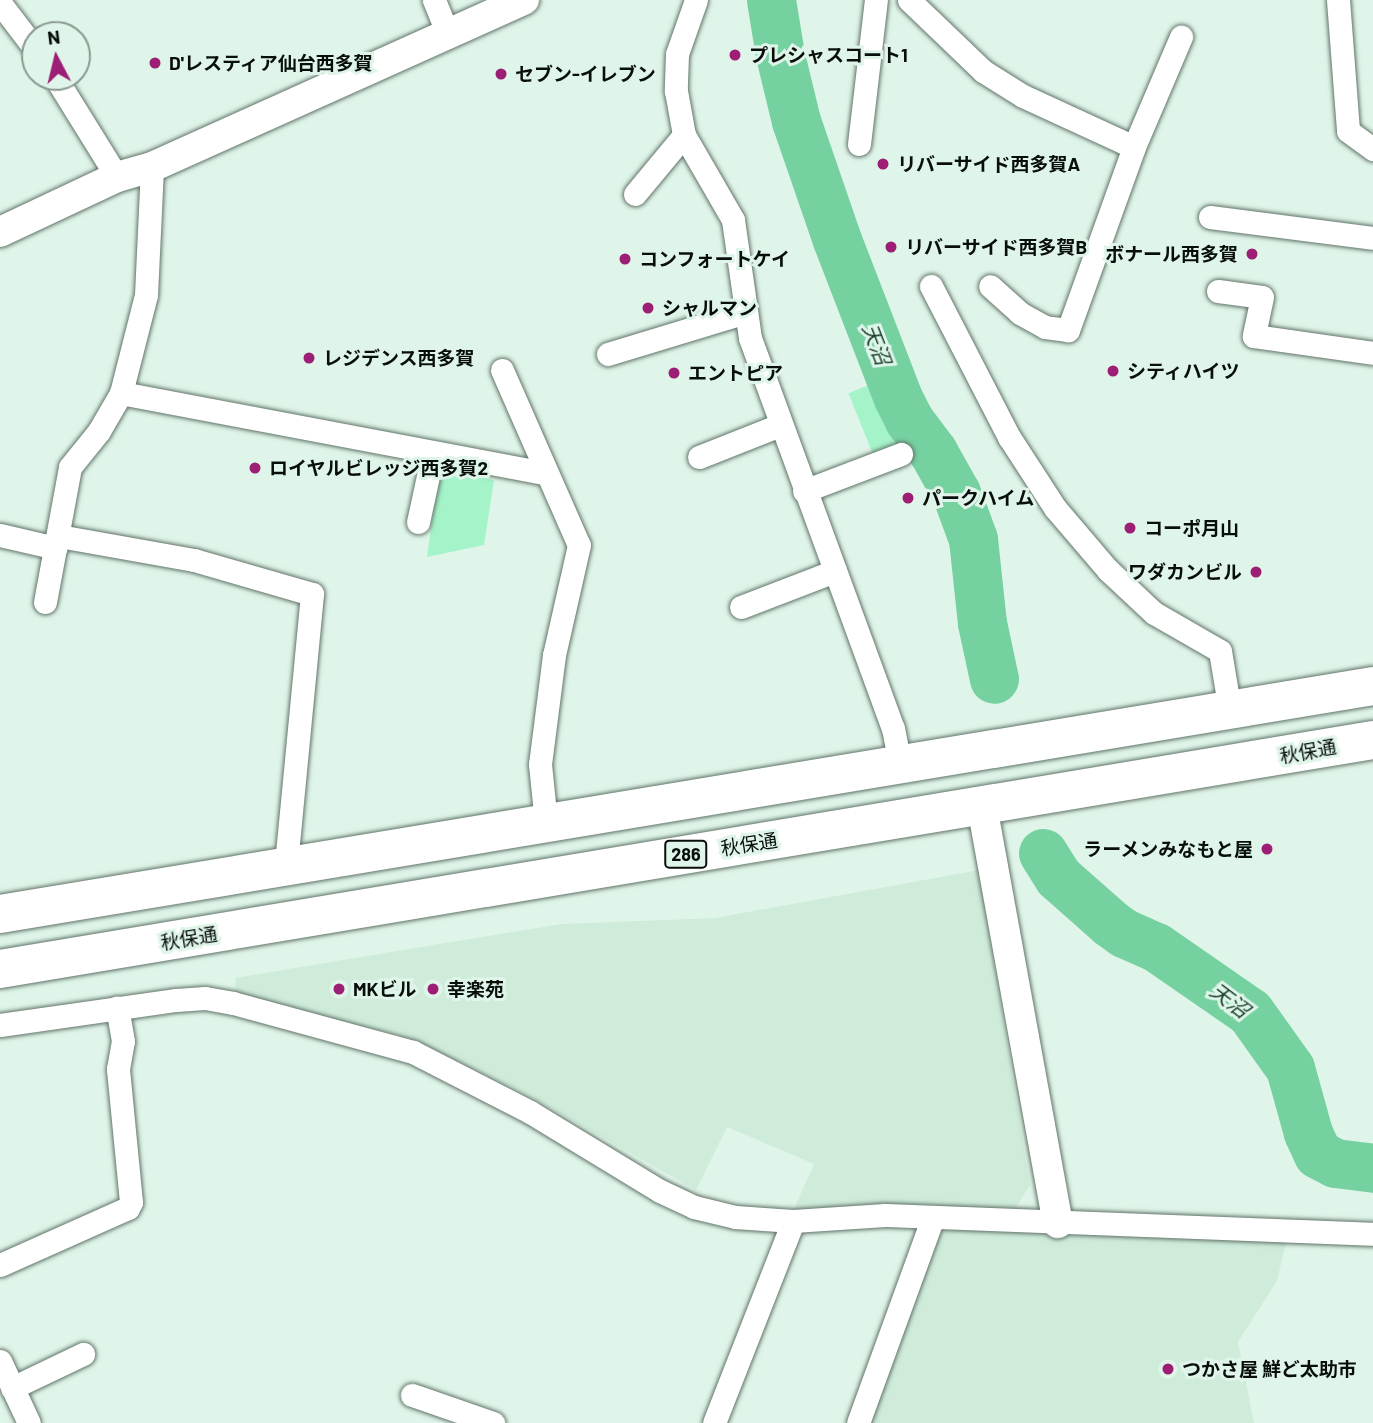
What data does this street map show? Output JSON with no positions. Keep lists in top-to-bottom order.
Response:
{
  "streets": {
    "highway": ["秋保通", "286"]
  },
  "water": ["天沼"],
  "places": [
    "プレシャスコート1",
    "D'レスティア仙台西多賀",
    "セブン-イレブン",
    "リバーサイド西多賀A",
    "リバーサイド西多賀B",
    "ボナール西多賀",
    "コンフォートケイ",
    "シャルマン",
    "レジデンス西多賀",
    "シティハイツ",
    "エントピア",
    "ロイヤルビレッジ西多賀2",
    "パークハイム",
    "コーポ月山",
    "ワダカンビル",
    "ラーメンみなもと屋",
    "MKビル",
    "幸楽苑",
    "つかさ屋 鮮ど太助市"
  ],
  "north": "top"
}
